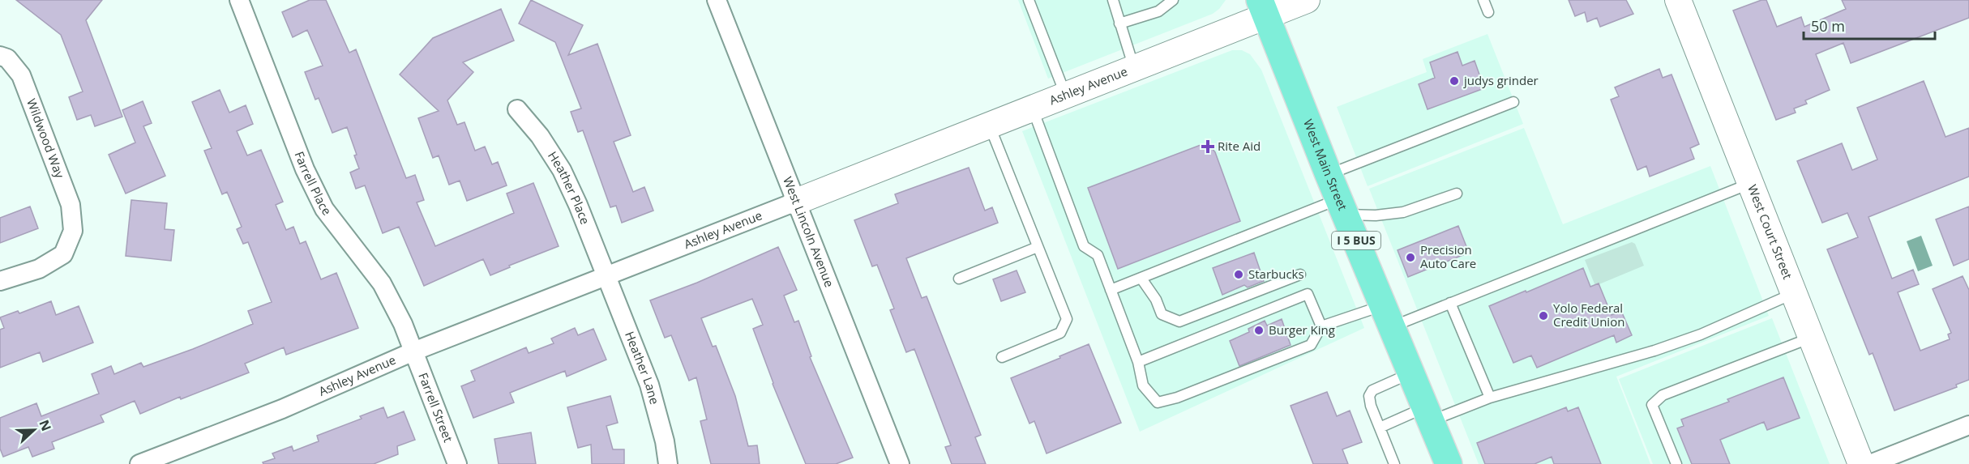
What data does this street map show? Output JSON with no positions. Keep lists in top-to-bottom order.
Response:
{
  "streets": {
    "main road": ["West Main Street", "I 5 BUS"],
    "street": [
      "Ashley Avenue",
      "Wildwood Way",
      "Farrell Place",
      "Heather Place",
      "West Court Street",
      "West Lincoln Avenue",
      "Heather Lane",
      "Farrell Street"
    ]
  },
  "crossings": [
    ["Ashley Avenue", "West Main Street"],
    ["Ashley Avenue", "Farrell Place"],
    ["Ashley Avenue", "Heather Place"],
    ["Ashley Avenue", "West Lincoln Avenue"],
    ["Ashley Avenue", "Heather Lane"],
    ["Ashley Avenue", "Farrell Street"],
    ["Farrell Place", "Farrell Street"],
    ["Heather Place", "Heather Lane"]
  ],
  "places": {
    "other": [
      "judys grinder",
      "Precision Auto Care",
      "Starbucks",
      "Yolo Federal Credit Union",
      "Burger King"
    ],
    "health": ["Rite Aid"]
  },
  "scale_bar": "50 m",
  "north": "right"
}
